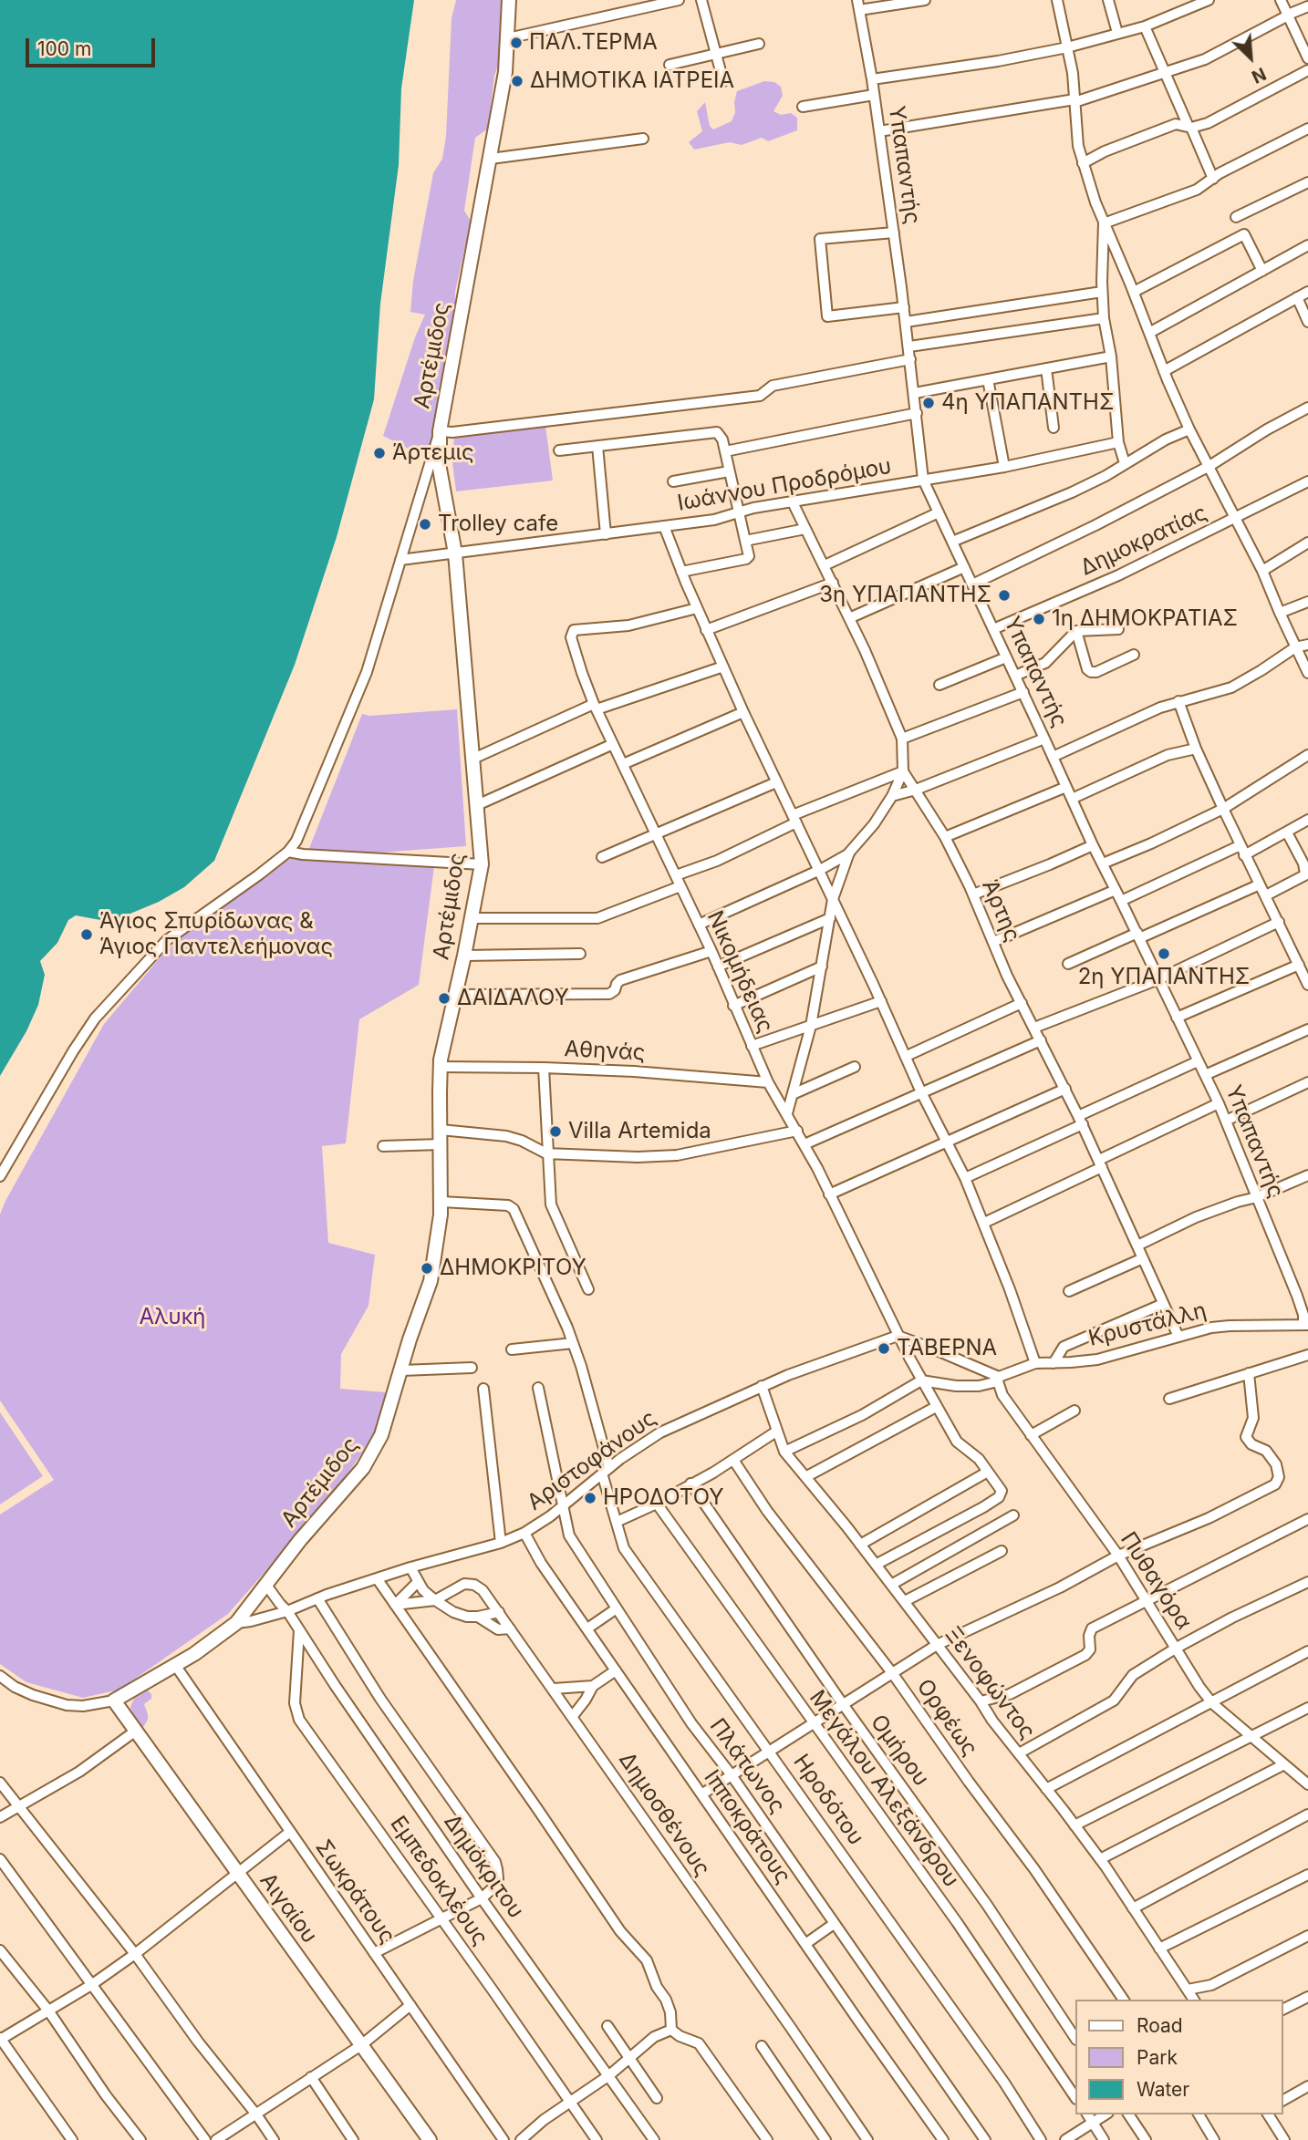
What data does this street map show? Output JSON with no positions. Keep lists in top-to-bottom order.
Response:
{
  "streets": {
    "main road": ["Αρτέμιδος", "Αιγαίου"],
    "street": [
      "Υπαπαντής",
      "Ιωάννου Προδρόμου",
      "Δημοκρατίας",
      "Άρτης",
      "Νικομήδειας",
      "Αθηνάς",
      "Κρυστάλλη",
      "Αριστοφάνους",
      "Πυθαγόρα",
      "Ξενοφώντος",
      "Ορφέως",
      "Ομήρου",
      "Πλάτωνος",
      "Μεγάλου Αλεξάνδρου",
      "Ηροδότου",
      "Δημοσθένους",
      "Ιπποκράτους",
      "Δημόκριτου",
      "Εμπεδοκλέους",
      "Σωκράτους"
    ]
  },
  "crossings": [
    ["Υπαπαντής", "Ιωάννου Προδρόμου"],
    ["Υπαπαντής", "Δημοκρατίας"],
    ["Υπαπαντής", "Κρυστάλλη"],
    ["Αρτέμιδος", "Ιωάννου Προδρόμου"],
    ["Αρτέμιδος", "Αθηνάς"],
    ["Αρτέμιδος", "Αριστοφάνους"],
    ["Αρτέμιδος", "Ηροδότου"],
    ["Αρτέμιδος", "Δημόκριτου"],
    ["Αρτέμιδος", "Σωκράτους"],
    ["Αρτέμιδος", "Αιγαίου"],
    ["Άρτης", "Κρυστάλλη"],
    ["Νικομήδειας", "Αθηνάς"],
    ["Νικομήδειας", "Κρυστάλλη"],
    ["Νικομήδειας", "Αριστοφάνους"],
    ["Νικομήδειας", "Ξενοφώντος"],
    ["Κρυστάλλη", "Πυθαγόρα"],
    ["Αριστοφάνους", "Ξενοφώντος"],
    ["Αριστοφάνους", "Πλάτωνος"],
    ["Αριστοφάνους", "Ηροδότου"],
    ["Αριστοφάνους", "Ιπποκράτους"],
    ["Αριστοφάνους", "Δημόκριτου"],
    ["Δημόκριτου", "Εμπεδοκλέους"]
  ],
  "parks": ["Αλυκή"],
  "places": [
    "ΠΑΛ.ΤΕΡΜΑ",
    "ΔΗΜΟΤΙΚΑ ΙΑΤΡΕΙΑ",
    "4η ΥΠΑΠΑΝΤΗΣ",
    "Άρτεμις",
    "Trolley cafe",
    "3η ΥΠΑΠΑΝΤΗΣ",
    "1η ΔΗΜΟΚΡΑΤΙΑΣ",
    "Άγιος Σπυρίδωνας & Άγιος Παντελεήμονας",
    "2η ΥΠΑΠΑΝΤΗΣ",
    "ΔΑΙΔΑΛΟΥ",
    "Villa Artemida",
    "ΔΗΜΟΚΡΙΤΟΥ",
    "ΤΑΒΕΡΝΑ",
    "ΗΡΟΔΟΤΟΥ"
  ],
  "legend": ["Road", "Park", "Water"],
  "scale_bar": "100 m",
  "north": "bottom right"
}
